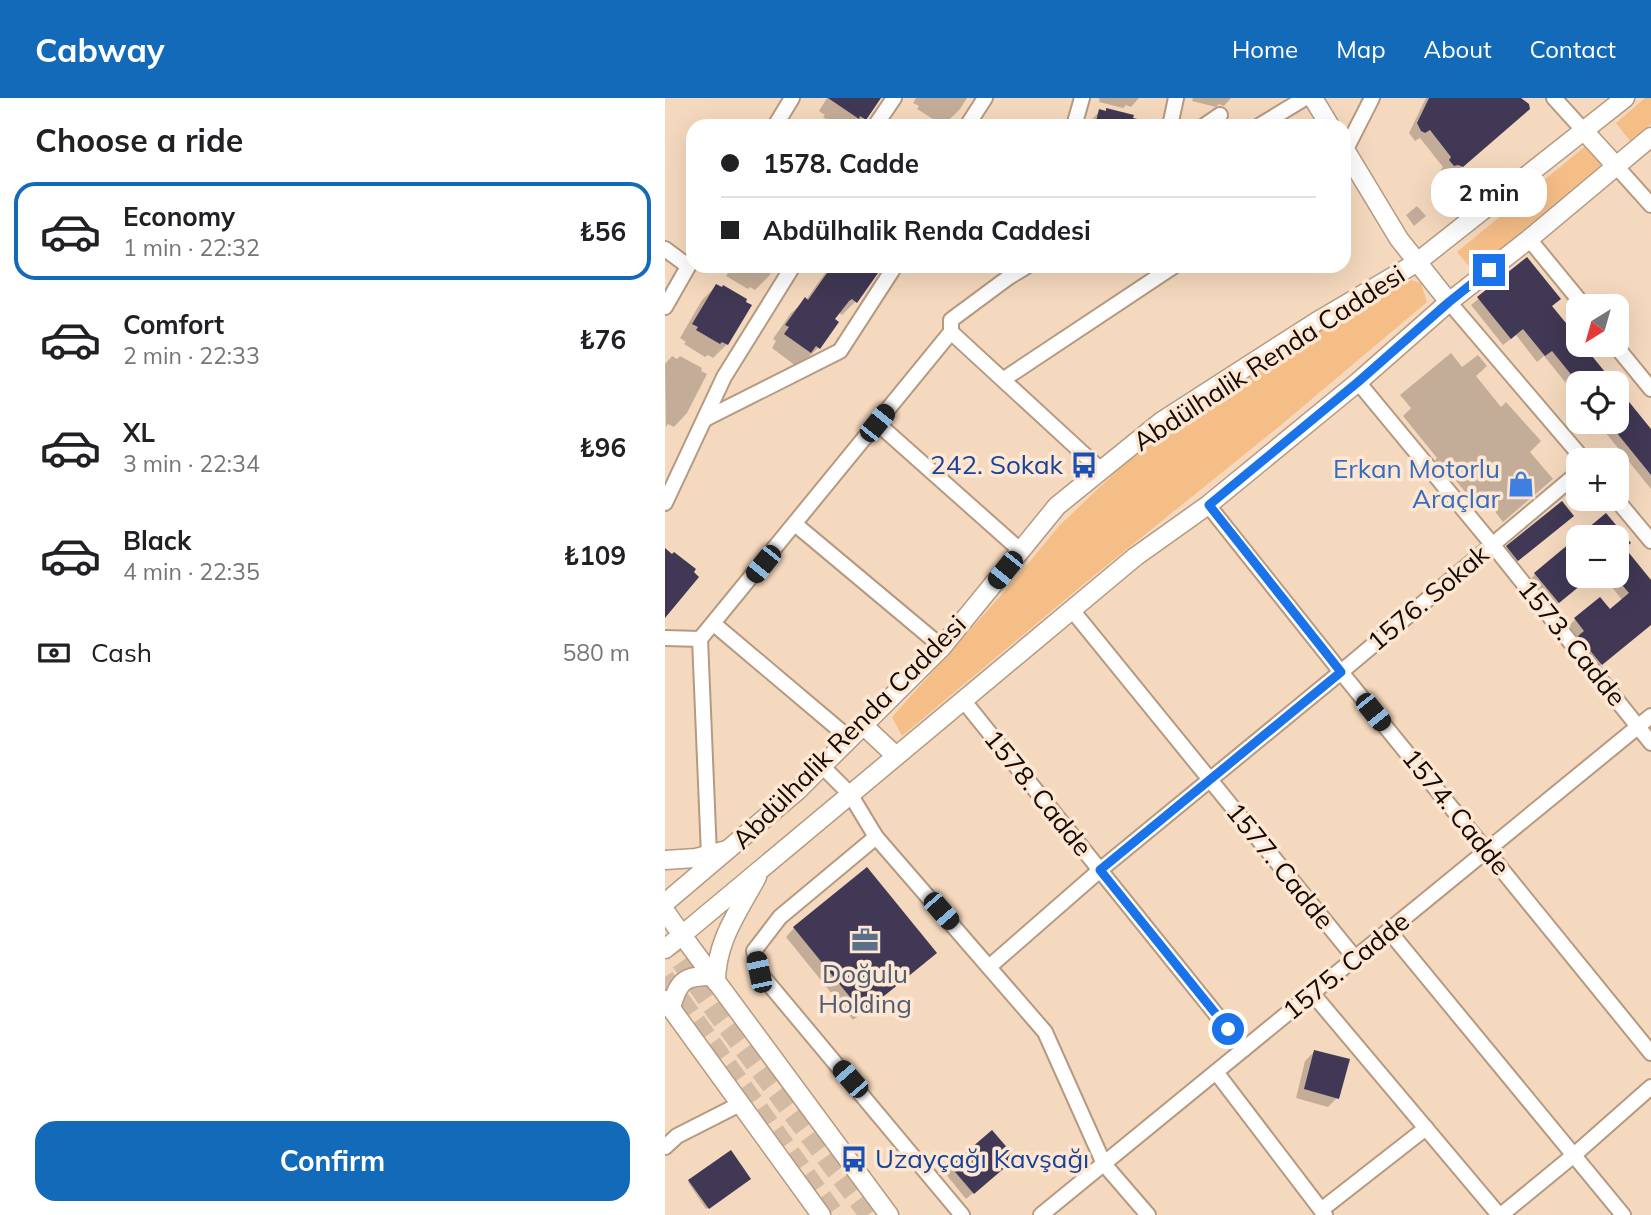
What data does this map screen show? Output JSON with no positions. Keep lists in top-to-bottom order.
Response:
{
  "streets": {
    "main road": ["Abdülhalik Renda Caddesi"],
    "street": [
      "1576. Sokak",
      "1573. Cadde",
      "1578. Cadde",
      "1574. Cadde",
      "1577. Cadde",
      "1575. Cadde"
    ]
  },
  "crossings": [
    ["Abdülhalik Renda Caddesi", "1573. Cadde"],
    ["Abdülhalik Renda Caddesi", "1578. Cadde"],
    ["Abdülhalik Renda Caddesi", "1574. Cadde"],
    ["Abdülhalik Renda Caddesi", "1577. Cadde"],
    ["1576. Sokak", "1573. Cadde"],
    ["1576. Sokak", "1578. Cadde"],
    ["1576. Sokak", "1574. Cadde"],
    ["1576. Sokak", "1577. Cadde"],
    ["1573. Cadde", "1575. Cadde"],
    ["1578. Cadde", "1575. Cadde"],
    ["1574. Cadde", "1575. Cadde"],
    ["1577. Cadde", "1575. Cadde"]
  ],
  "places": {
    "bus stop": ["242. Sokak", "Uzayçağı Kavşağı"],
    "shop": ["Erkan Motorlu Araçlar"],
    "office": ["Doğulu Holding"]
  },
  "north": "bottom left",
  "page": {
    "header": "Cabway",
    "nav": [
      "Home",
      "Map",
      "About",
      "Contact"
    ],
    "heading": "Choose a ride",
    "banner": ["1578. Cadde", "Abdülhalik Renda Caddesi"],
    "bubble": "2 min",
    "list": [
      {
        "name": "Economy",
        "note": "1 min · 22:32",
        "value": "₺56"
      },
      {
        "name": "Comfort",
        "note": "2 min · 22:33",
        "value": "₺76"
      },
      {
        "name": "XL",
        "note": "3 min · 22:34",
        "value": "₺96"
      },
      {
        "name": "Black",
        "note": "4 min · 22:35",
        "value": "₺109"
      }
    ],
    "map_buttons": ["+", "−"],
    "pay": ["Cash", "580 m"],
    "buttons": "Confirm"
  }
}
